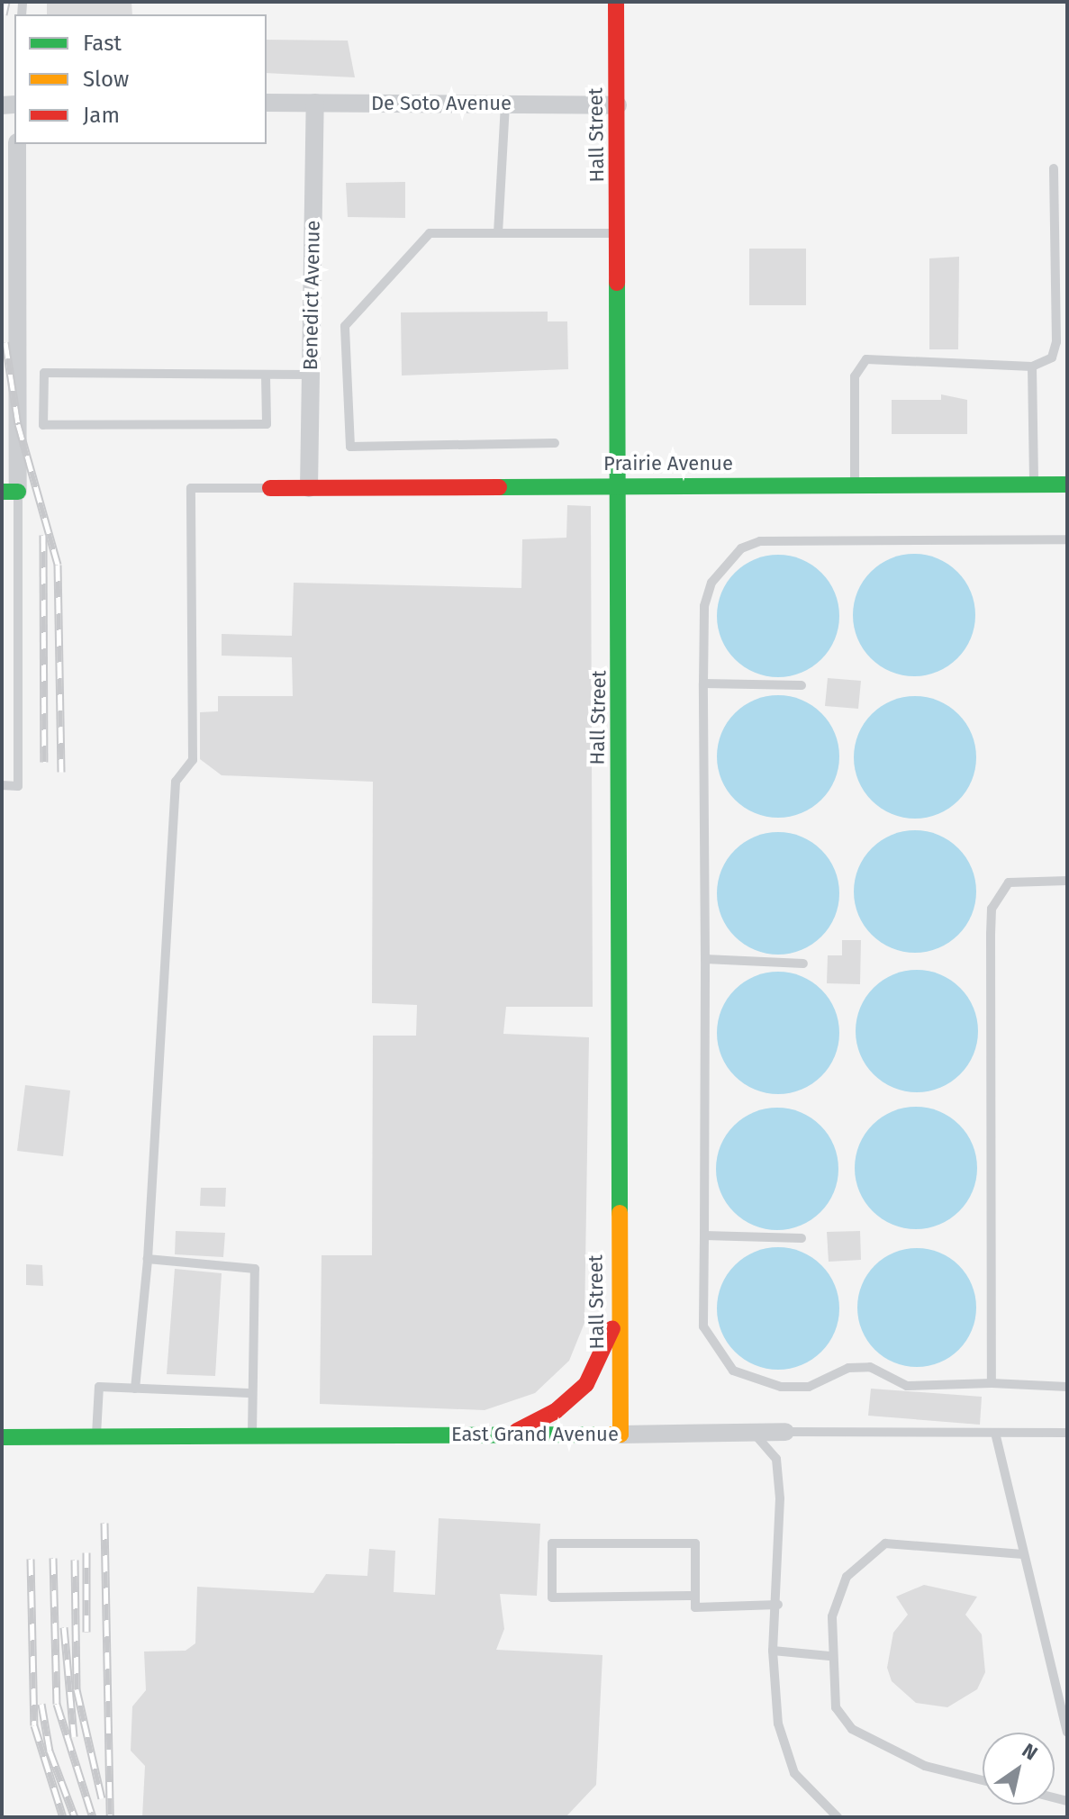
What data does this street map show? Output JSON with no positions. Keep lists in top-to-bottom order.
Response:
{
  "streets": {
    "main road": ["Hall Street", "Prairie Avenue", "East Grand Avenue"],
    "street": ["De Soto Avenue", "Benedict Avenue"]
  },
  "crossings": [
    ["De Soto Avenue", "Hall Street"],
    ["De Soto Avenue", "Benedict Avenue"],
    ["Hall Street", "Prairie Avenue"],
    ["Hall Street", "East Grand Avenue"],
    ["Benedict Avenue", "Prairie Avenue"]
  ],
  "legend": ["Fast", "Slow", "Jam"],
  "north": "top right"
}
